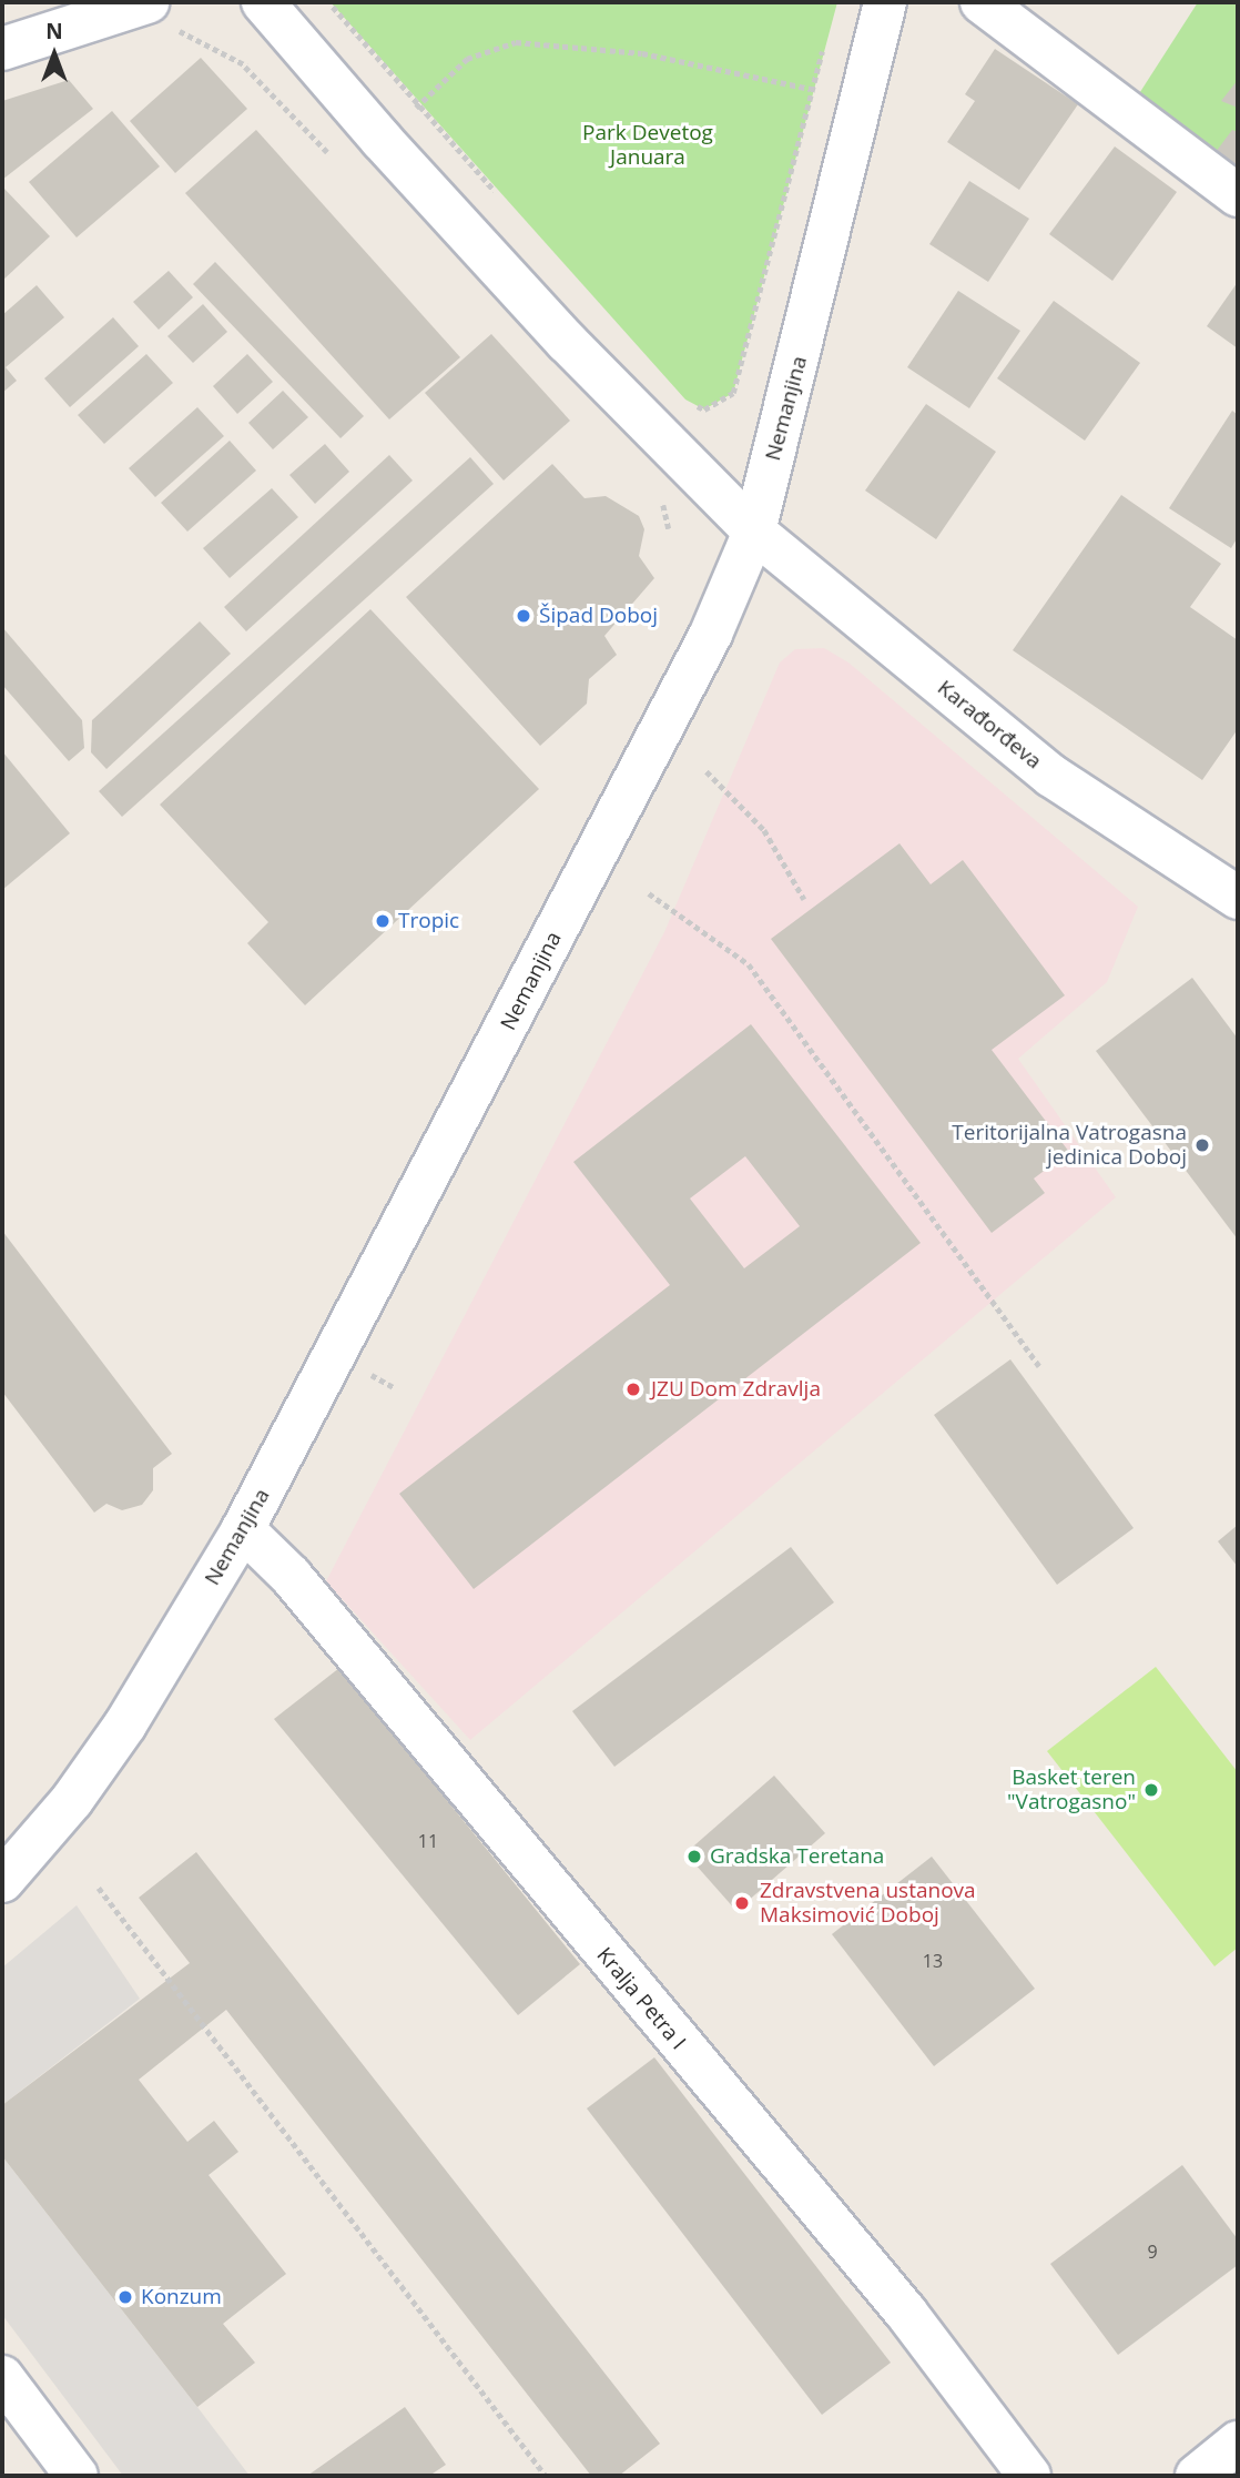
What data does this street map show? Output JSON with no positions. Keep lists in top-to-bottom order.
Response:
{
  "streets": {
    "street": ["Nemanjina", "Karađorđeva", "Kralja Petra I"]
  },
  "crossings": [
    ["Nemanjina", "Karađorđeva"],
    ["Nemanjina", "Kralja Petra I"]
  ],
  "parks": ["Park Devetog Januara"],
  "places": [
    "Šipad Doboj",
    "Tropic",
    "Teritorijalna Vatrogasna jedinica Doboj",
    "JZU Dom Zdravlja",
    "Basket teren \"Vatrogasno\"",
    "Gradska Teretana",
    "Zdravstvena ustanova Maksimović Doboj",
    "Konzum"
  ],
  "house_numbers": ["11", "13", "9"],
  "north": "top"
}
